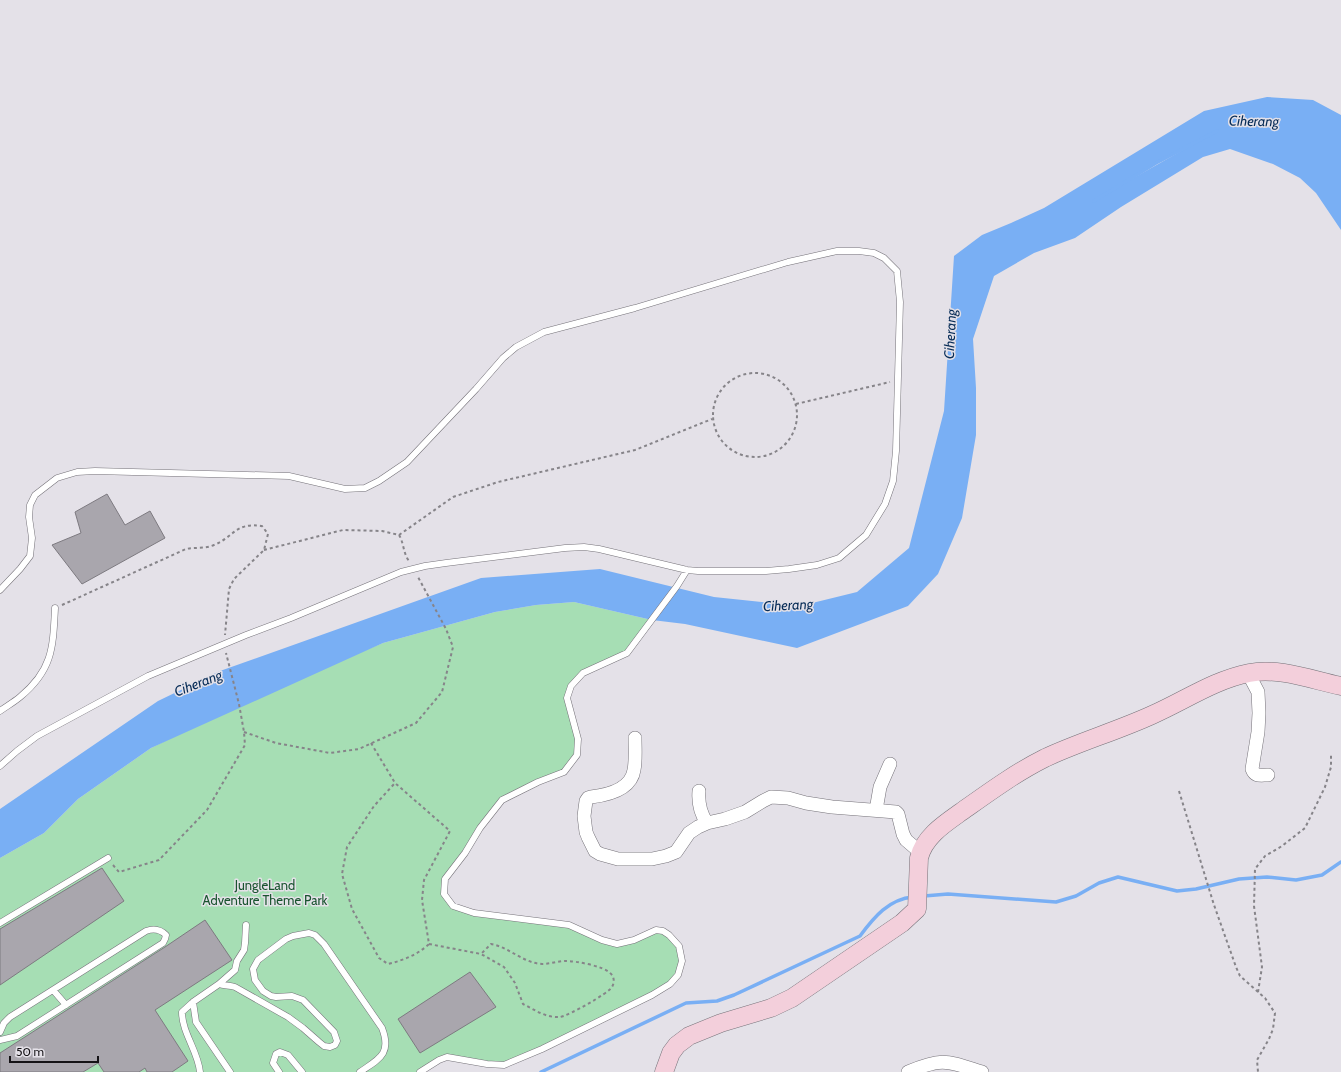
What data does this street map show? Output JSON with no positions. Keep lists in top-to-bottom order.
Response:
{
  "water": ["Ciherang"],
  "parks": ["JungleLand Adventure Theme Park"],
  "scale_bar": "50 m"
}
